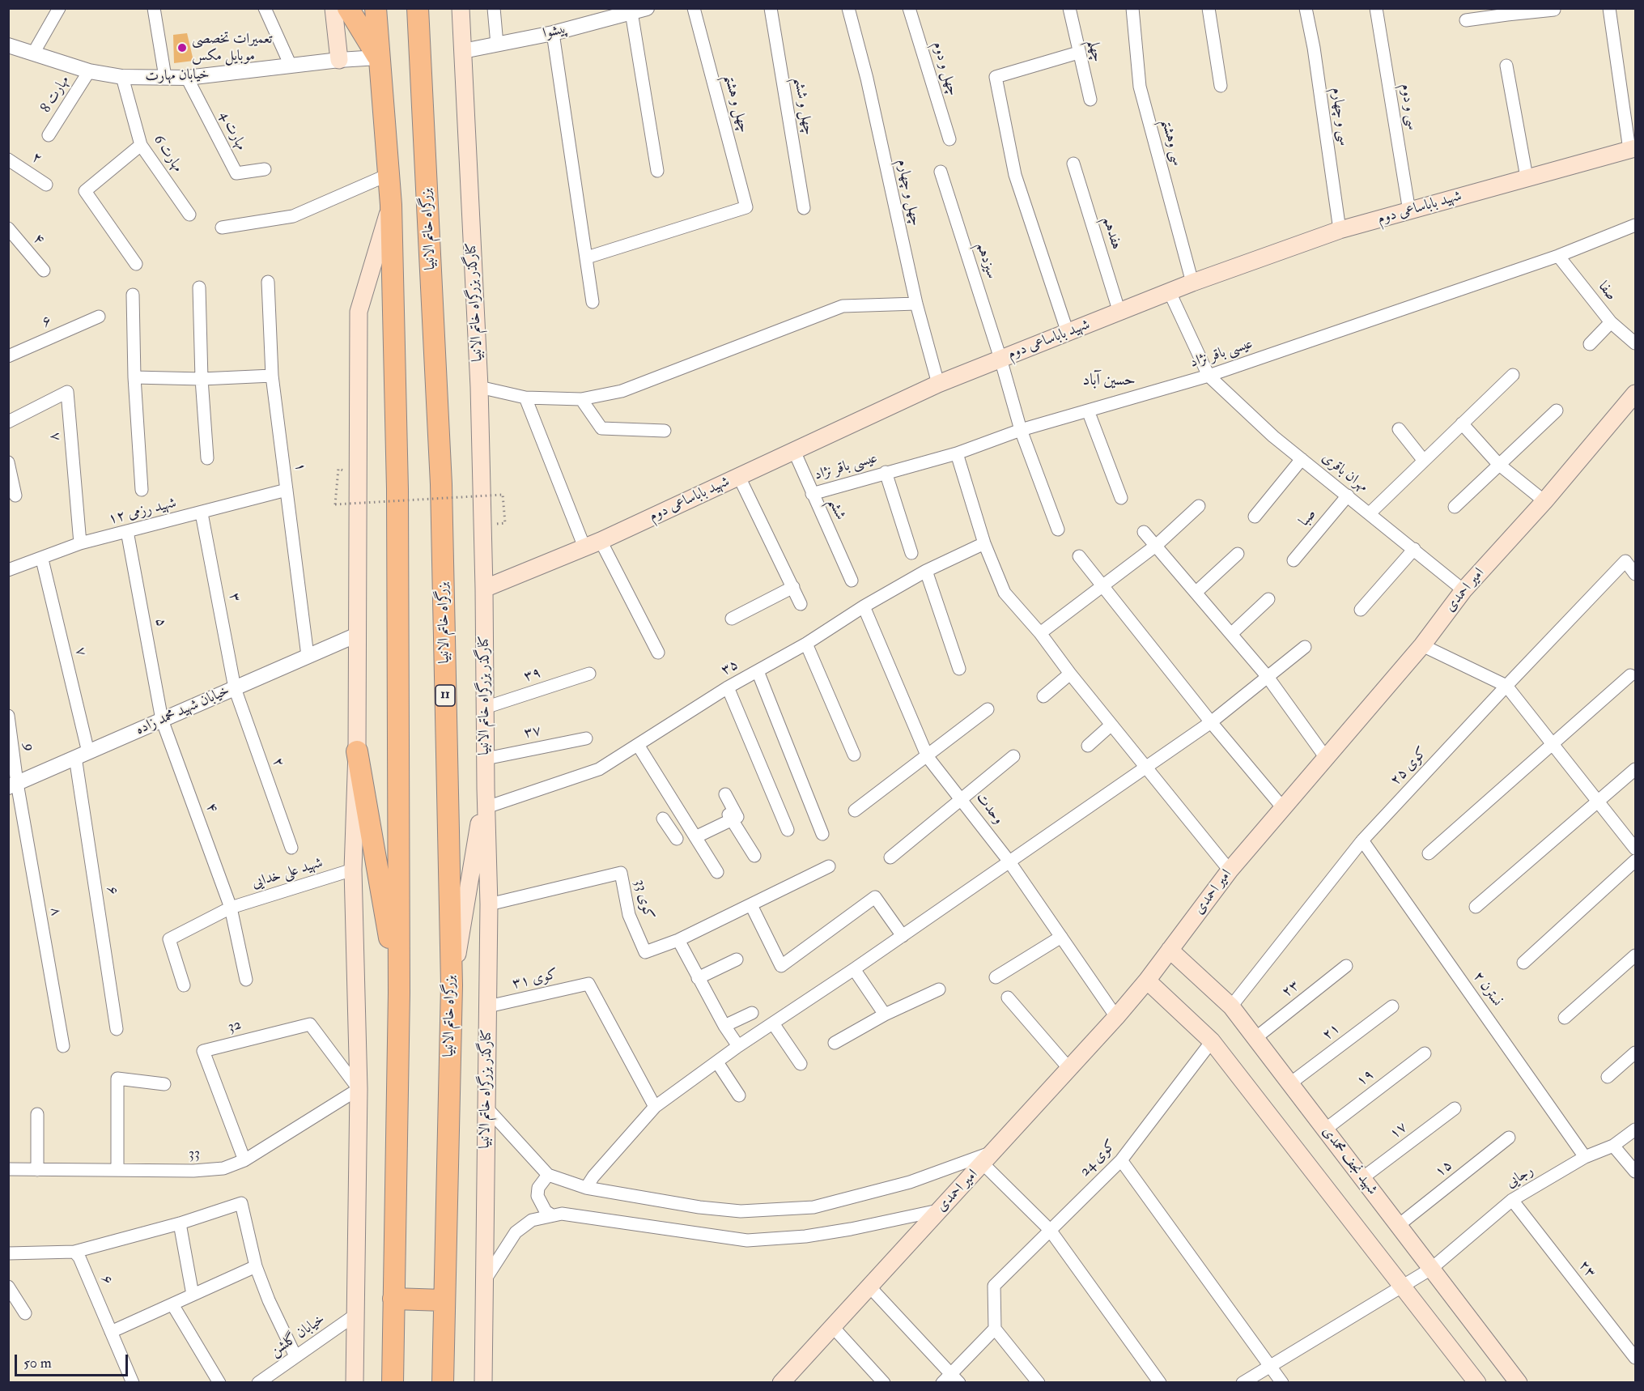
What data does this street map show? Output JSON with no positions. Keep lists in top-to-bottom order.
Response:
{
  "streets": {
    "highway": ["بزرگراه خاتم الانبیا", "11"],
    "main road": [
      "شهید باباساعی دوم",
      "کنارگذر بزرگراه خاتم الانبیا",
      "امیر احمدی",
      "شهید نجف محمدی"
    ],
    "street": [
      "پیشوا",
      "چهلم",
      "چهل و دوم",
      "خیابان مهارت",
      "مهارت 8",
      "چهل و هشتم",
      "چهل و ششم",
      "سی و دوم",
      "سی و چهارم",
      "مهارت 4",
      "سی وهشتم",
      "مهارت 6",
      "۲",
      "چهل و چهارم",
      "هفدهم",
      "۴",
      "سیزدهم",
      "صفا",
      "۶",
      "عیسی باقر نژاد",
      "۸",
      "۱",
      "مهران باقری",
      "ششم",
      "شهید رزمی ۱۲",
      "صبا",
      "۳",
      "۵",
      "۷",
      "۳۵",
      "۳۹",
      "خیابان شهید محمد زاده",
      "۳۷",
      "9",
      "کوی ۲۵",
      "وحدت",
      "شهید علی خدایی",
      "کوی 33",
      "کوی ۳۱",
      "۲۳",
      "نسترن ۲",
      "32",
      "۲۱",
      "۱۹",
      "۱۷",
      "33",
      "کوی 24",
      "۱۵",
      "رجایی",
      "خیابان گلشن"
    ]
  },
  "crossings": [
    ["پیشوا", "کنارگذر بزرگراه خاتم الانبیا"],
    ["خیابان مهارت", "مهارت 8"],
    ["خیابان مهارت", "مهارت 4"],
    ["خیابان مهارت", "مهارت 6"],
    ["سی و دوم", "شهید باباساعی دوم"],
    ["سی و چهارم", "شهید باباساعی دوم"],
    ["سی وهشتم", "شهید باباساعی دوم"],
    ["۲", "۳"],
    ["۲", "خیابان شهید محمد زاده"],
    ["چهل و چهارم", "شهید باباساعی دوم"],
    ["شهید باباساعی دوم", "هفدهم"],
    ["شهید باباساعی دوم", "سیزدهم"],
    ["شهید باباساعی دوم", "کنارگذر بزرگراه خاتم الانبیا"],
    ["شهید باباساعی دوم", "ششم"],
    ["۴", "۵"],
    ["۴", "خیابان شهید محمد زاده"],
    ["۴", "شهید علی خدایی"],
    ["سیزدهم", "عیسی باقر نژاد"],
    ["صفا", "عیسی باقر نژاد"],
    ["کنارگذر بزرگراه خاتم الانبیا", "۳۵"],
    ["کنارگذر بزرگراه خاتم الانبیا", "۳۹"],
    ["کنارگذر بزرگراه خاتم الانبیا", "۳۷"],
    ["کنارگذر بزرگراه خاتم الانبیا", "کوی 33"],
    ["کنارگذر بزرگراه خاتم الانبیا", "کوی ۳۱"],
    ["۶", "۷"],
    ["۶", "خیابان شهید محمد زاده"],
    ["عیسی باقر نژاد", "مهران باقری"],
    ["عیسی باقر نژاد", "ششم"],
    ["۸", "شهید رزمی ۱۲"],
    ["۸", "خیابان شهید محمد زاده"],
    ["۸", "9"],
    ["۱", "شهید رزمی ۱۲"],
    ["۱", "خیابان شهید محمد زاده"],
    ["مهران باقری", "صبا"],
    ["مهران باقری", "امیر احمدی"],
    ["شهید رزمی ۱۲", "۳"],
    ["شهید رزمی ۱۲", "۵"],
    ["شهید رزمی ۱۲", "۷"],
    ["امیر احمدی", "وحدت"],
    ["امیر احمدی", "شهید نجف محمدی"],
    ["۳", "خیابان شهید محمد زاده"],
    ["۵", "خیابان شهید محمد زاده"],
    ["۷", "خیابان شهید محمد زاده"],
    ["۳۵", "وحدت"],
    ["خیابان شهید محمد زاده", "9"],
    ["کوی ۲۵", "نسترن ۲"],
    ["کوی ۲۵", "شهید نجف محمدی"],
    ["۲۳", "شهید نجف محمدی"],
    ["۲۳", "رجایی"],
    ["نسترن ۲", "رجایی"],
    ["32", "33"],
    ["۲۱", "شهید نجف محمدی"],
    ["۱۹", "شهید نجف محمدی"],
    ["۱۷", "شهید نجف محمدی"],
    ["شهید نجف محمدی", "۱۵"],
    ["شهید نجف محمدی", "رجایی"]
  ],
  "districts": ["حسین آباد"],
  "places": ["تعمیرات تخصصی موبایل مکس"],
  "scale_bar": "50 m"
}
